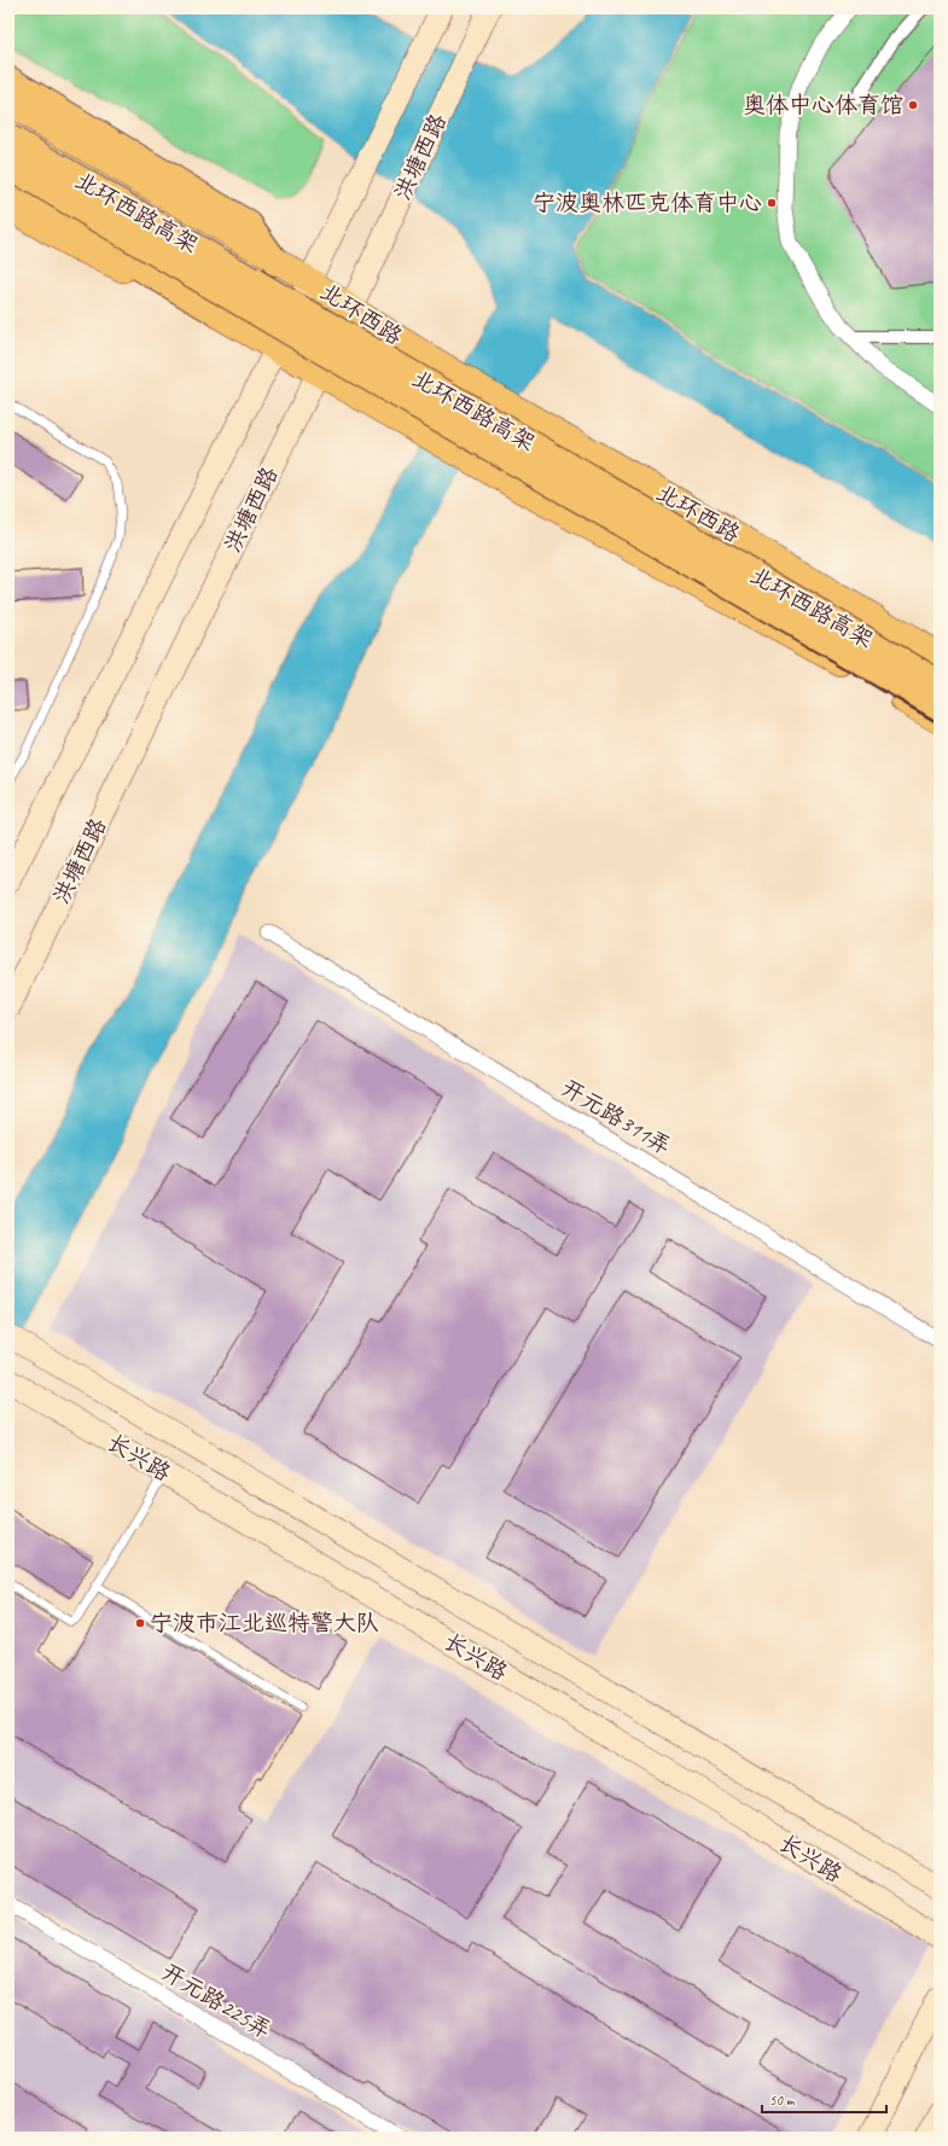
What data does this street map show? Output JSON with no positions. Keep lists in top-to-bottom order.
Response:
{
  "streets": {
    "highway": ["北环西路高架"],
    "main road": ["洪塘西路", "北环西路", "长兴路"],
    "street": ["开元路311弄", "开元路225弄"]
  },
  "crossings": [
    ["洪塘西路", "北环西路"]
  ],
  "places": ["奥体中心体育馆", "宁波奥林匹克体育中心", "宁波市江北巡特警大队"],
  "scale_bar": "50 m"
}
